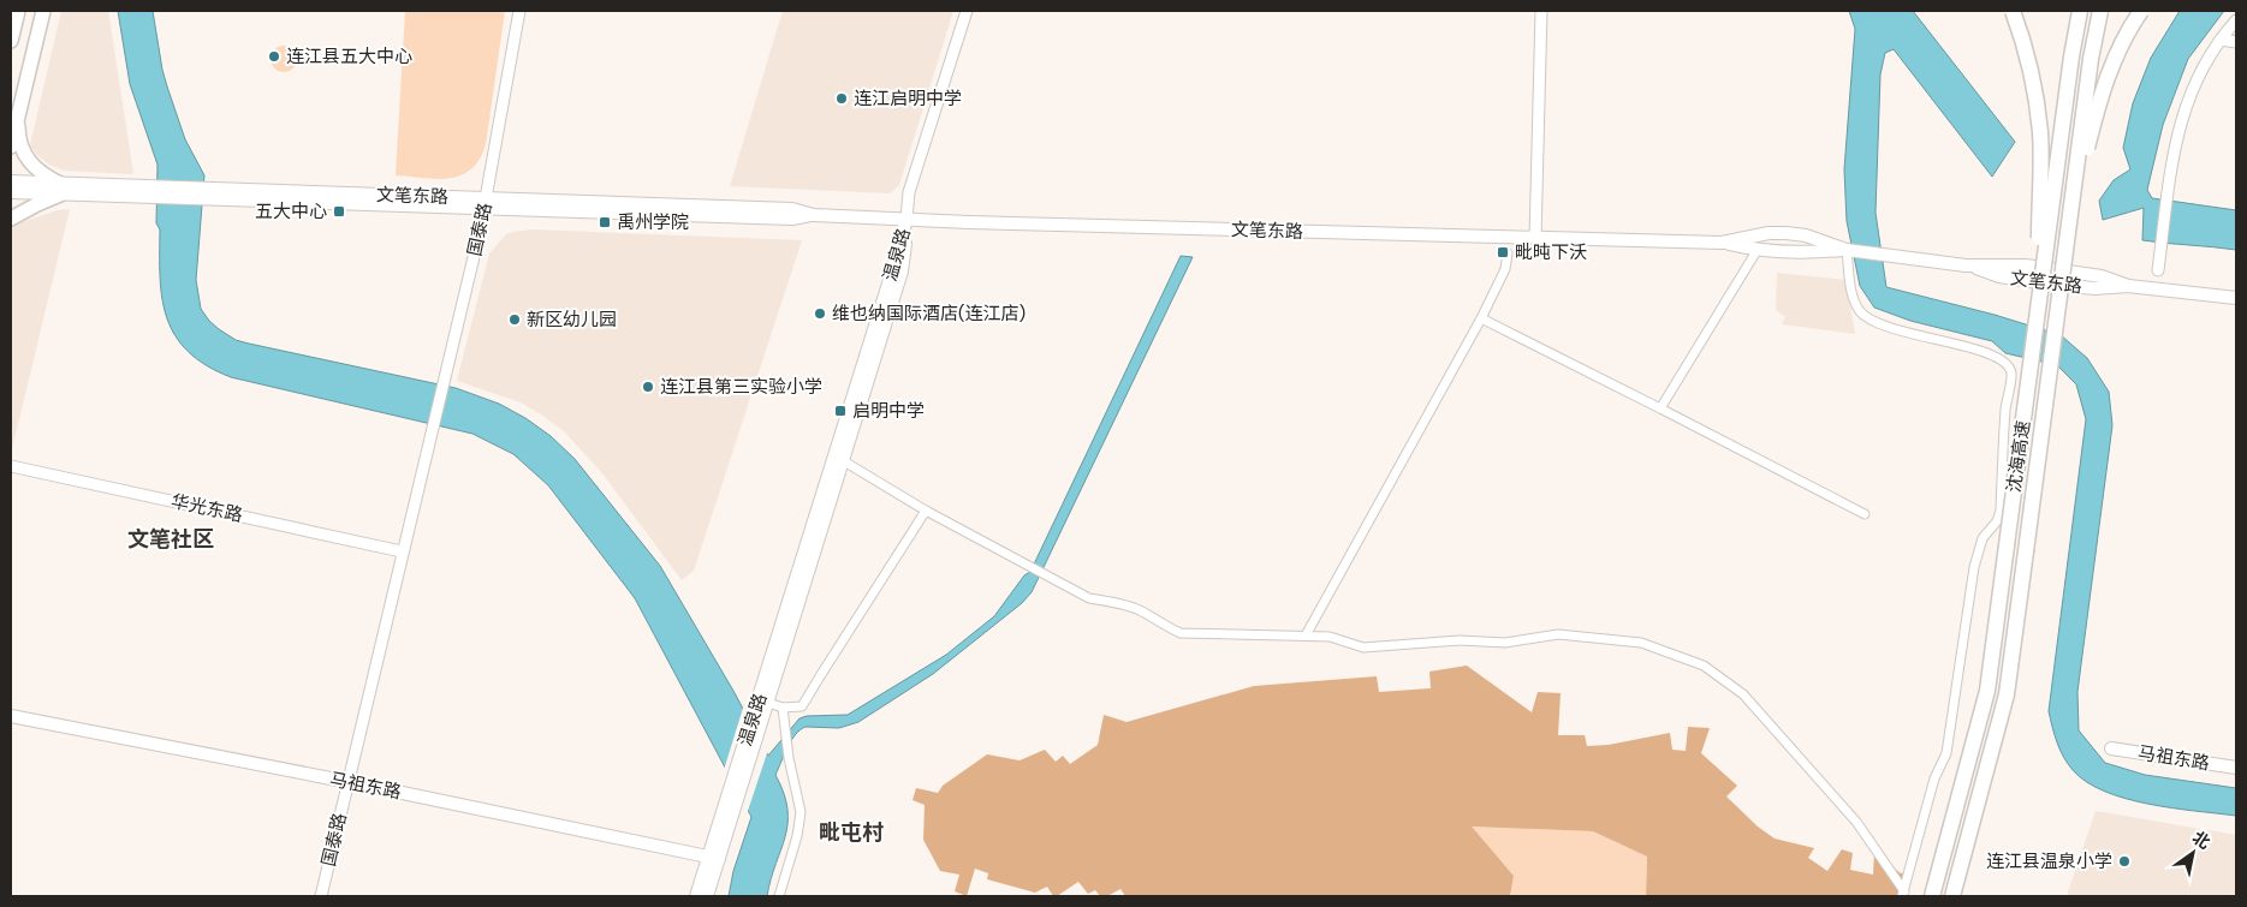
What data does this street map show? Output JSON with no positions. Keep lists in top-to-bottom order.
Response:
{
  "streets": {
    "highway": ["沈海高速"],
    "main road": ["文笔东路", "温泉路", "马祖东路"],
    "street": ["国泰路", "华光东路"]
  },
  "crossings": [
    ["文笔东路", "国泰路"],
    ["文笔东路", "温泉路"],
    ["国泰路", "华光东路"],
    ["国泰路", "马祖东路"],
    ["温泉路", "马祖东路"]
  ],
  "districts": ["文笔社区", "毗屯村"],
  "places": {
    "other": [
      "连江县五大中心",
      "连江启明中学",
      "维也纳国际酒店(连江店)",
      "新区幼儿园",
      "连江县第三实验小学",
      "连江县温泉小学"
    ],
    "transit": [
      "五大中心",
      "禹州学院",
      "毗旽下沃",
      "启明中学"
    ]
  },
  "north": "top right"
}
